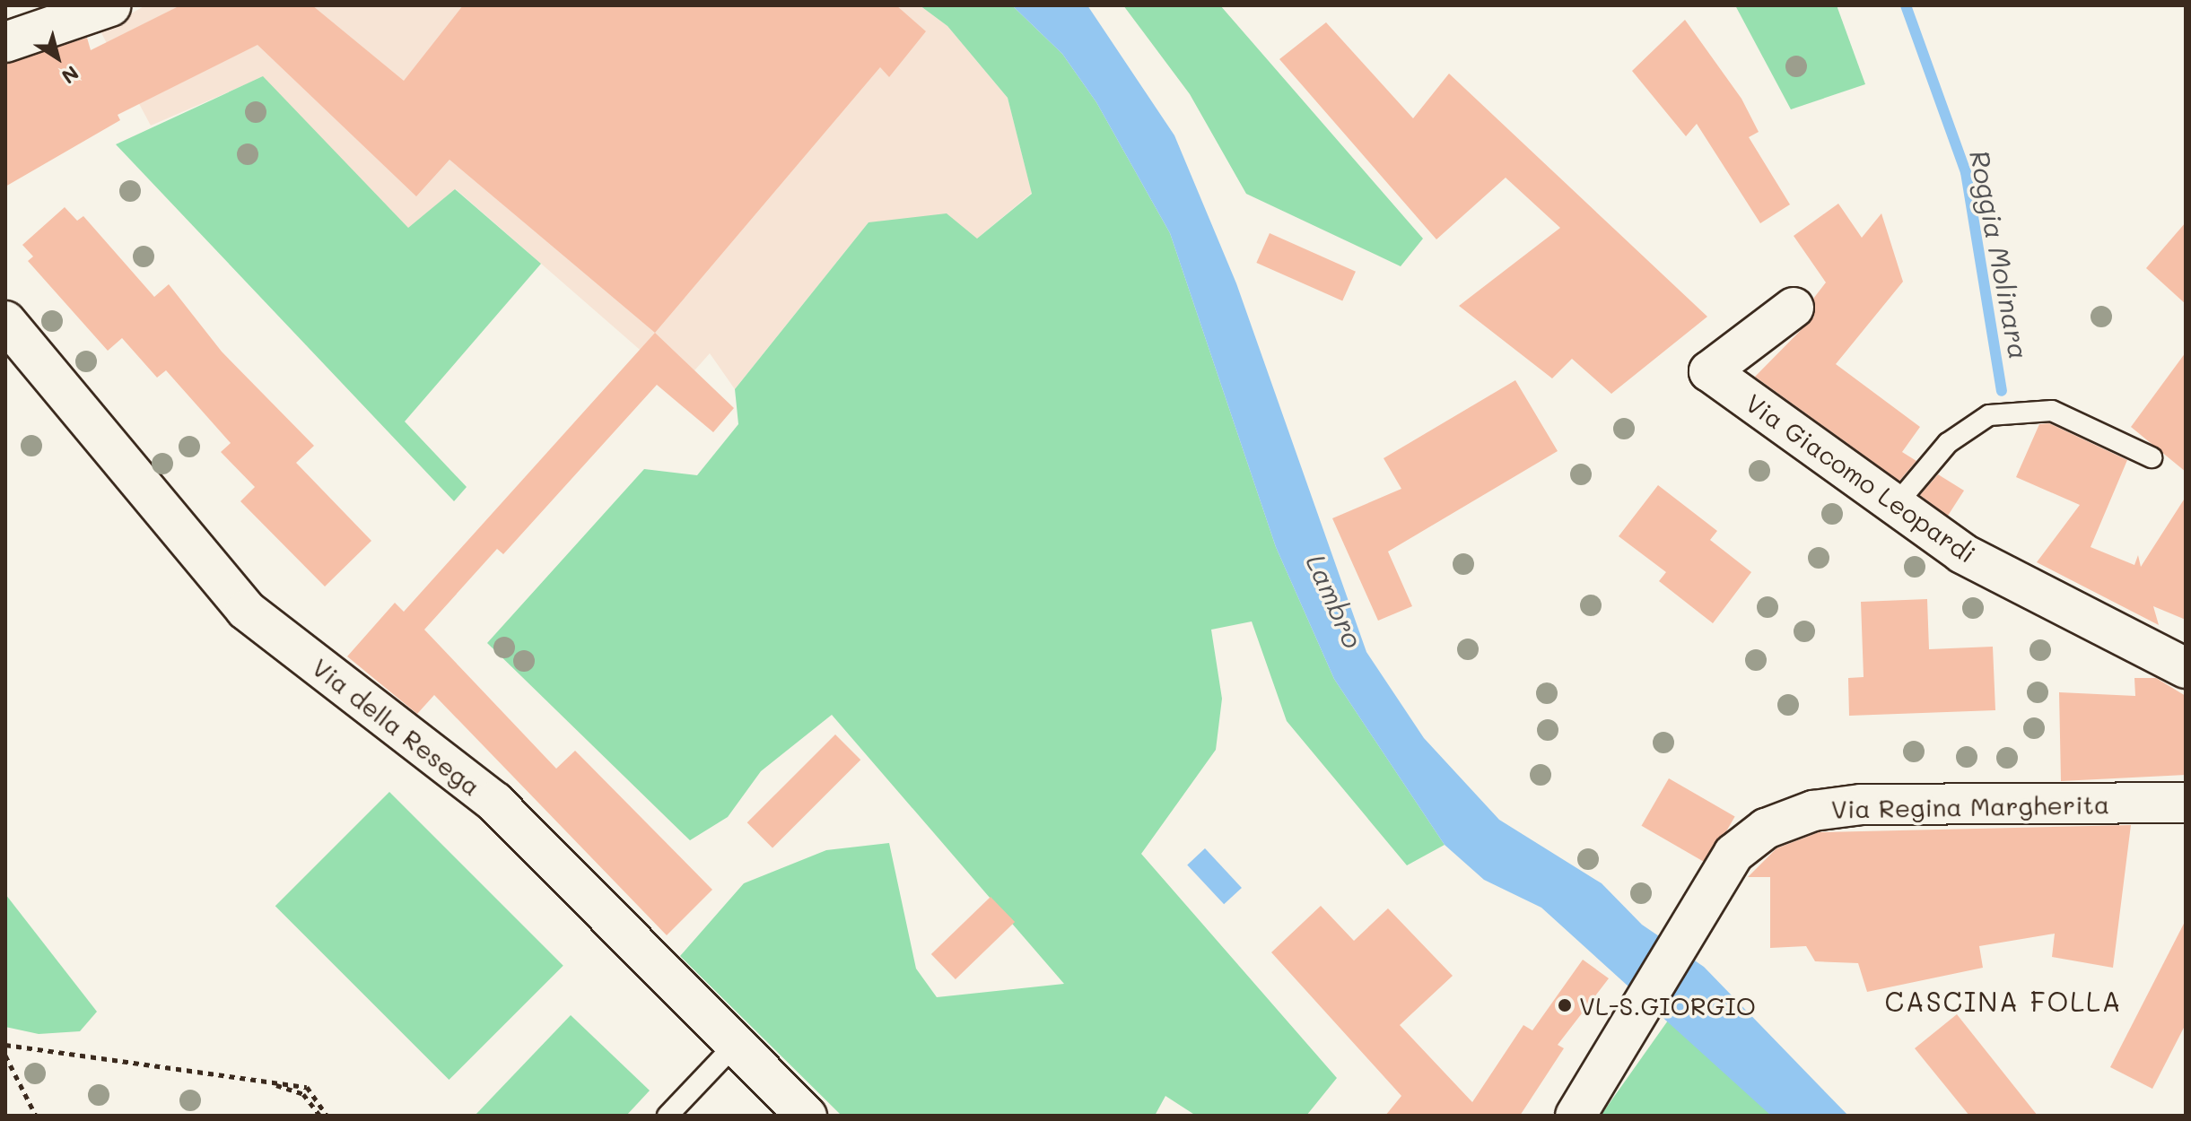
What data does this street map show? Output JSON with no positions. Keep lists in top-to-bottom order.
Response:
{
  "streets": {
    "street": ["Via Giacomo Leopardi", "Via della Resega", "Via Regina Margherita"]
  },
  "districts": ["CASCINA FOLLA"],
  "water": ["Roggia Molinara", "Lambro"],
  "places": ["VL-S.GIORGIO"],
  "north": "bottom right"
}
